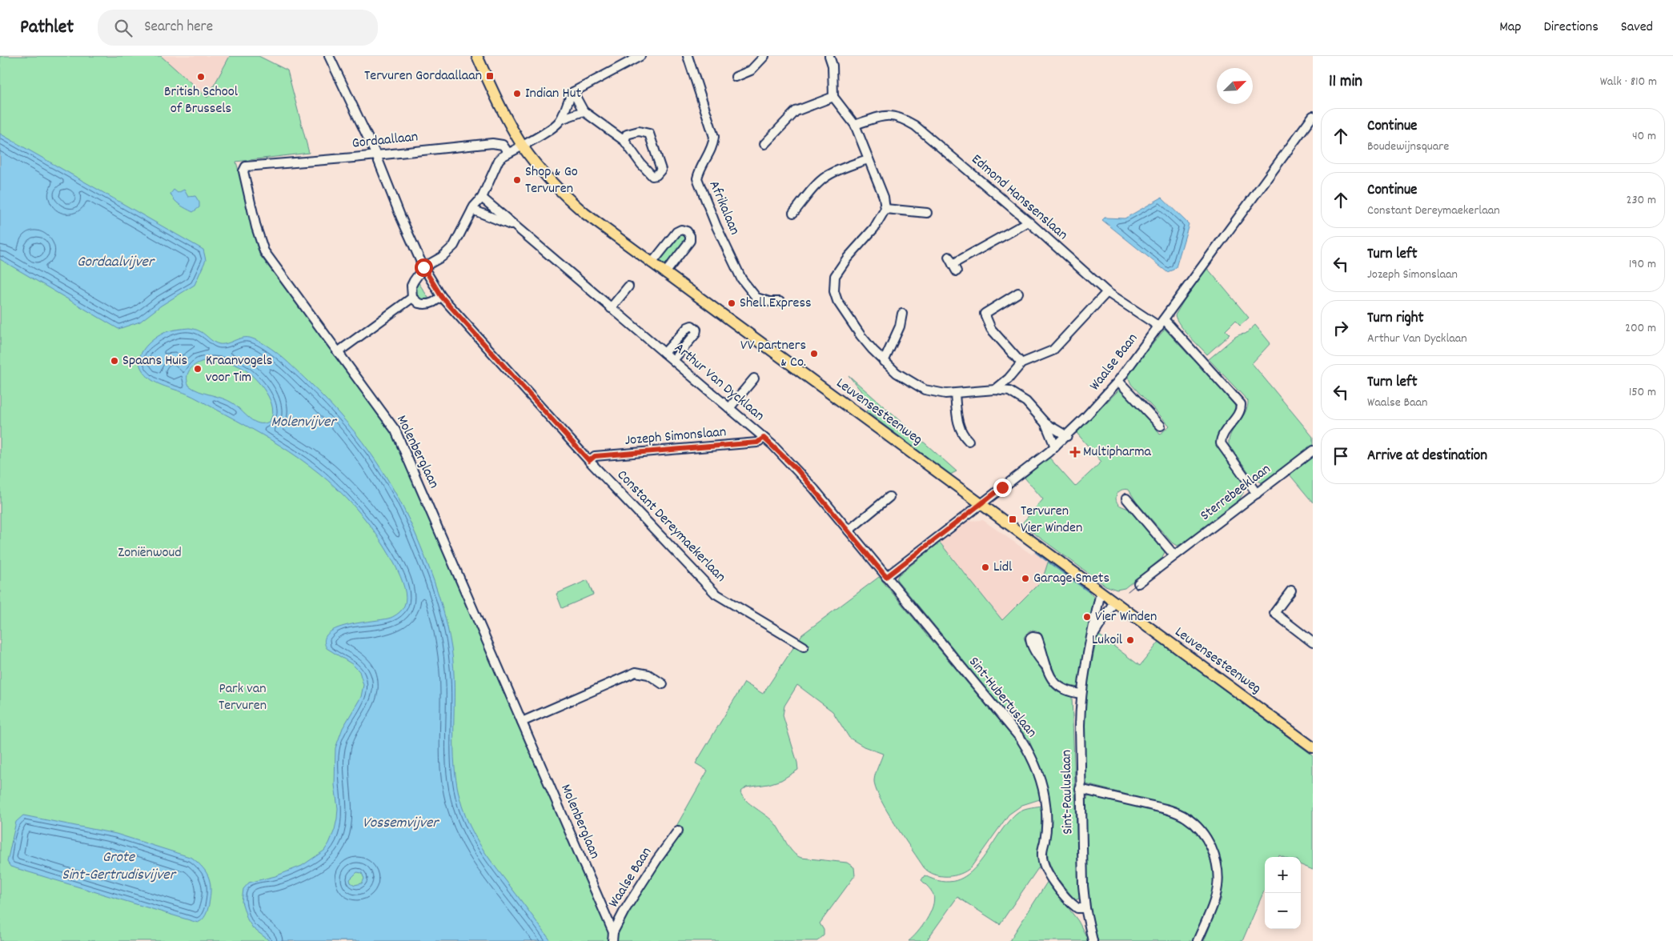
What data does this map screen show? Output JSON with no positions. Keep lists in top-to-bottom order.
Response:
{
  "streets": {
    "main road": ["Leuvensesteenweg"],
    "street": [
      "Gordaallaan",
      "Edmond Hanssenslaan",
      "Afrikalaan",
      "Waalse Baan",
      "Arthur Van Dycklaan",
      "Jozeph Simonslaan",
      "Molenberglaan",
      "Sterrebeeklaan",
      "Constant Dereymaekerlaan",
      "Sint-Hubertuslaan",
      "Sint-Pauluslaan"
    ]
  },
  "crossings": [
    ["Gordaallaan", "Molenberglaan"],
    ["Gordaallaan", "Constant Dereymaekerlaan"],
    ["Edmond Hanssenslaan", "Waalse Baan"],
    ["Waalse Baan", "Arthur Van Dycklaan"],
    ["Waalse Baan", "Leuvensesteenweg"],
    ["Waalse Baan", "Molenberglaan"],
    ["Waalse Baan", "Sint-Hubertuslaan"],
    ["Arthur Van Dycklaan", "Jozeph Simonslaan"],
    ["Arthur Van Dycklaan", "Sint-Hubertuslaan"],
    ["Leuvensesteenweg", "Sint-Pauluslaan"],
    ["Jozeph Simonslaan", "Constant Dereymaekerlaan"],
    ["Sint-Hubertuslaan", "Sint-Pauluslaan"]
  ],
  "water": [
    "Gordaalvijver",
    "Molenvijver",
    "Vossemvijver",
    "Grote Sint-Gertrudisvijver"
  ],
  "parks": ["Zoniënwoud", "Park van Tervuren"],
  "places": {
    "transit": ["Tervuren Gordaallaan", "Tervuren Vier Winden"],
    "other": [
      "British School of Brussels",
      "Indian Hut",
      "Shop & Go Tervuren",
      "Shell Express",
      "VV partners & Co.",
      "Spaans Huis",
      "Kraanvogels voor Tim",
      "Lidl",
      "Garage Smets",
      "Vier Winden",
      "Lukoil"
    ],
    "health": ["Multipharma"]
  },
  "north": "top right",
  "page": {
    "header": "Pathlet",
    "search": "Search here",
    "nav": ["Map", "Directions", "Saved"],
    "heading": ["11 min", "Walk · 810 m"],
    "list": [
      ["Continue", "Boudewijnsquare", "40 m"],
      ["Continue", "Constant Dereymaekerlaan", "230 m"],
      ["Turn left", "Jozeph Simonslaan", "190 m"],
      ["Turn right", "Arthur Van Dycklaan", "200 m"],
      ["Turn left", "Waalse Baan", "150 m"],
      "Arrive at destination"
    ],
    "map_buttons": ["+", "−"]
  }
}
